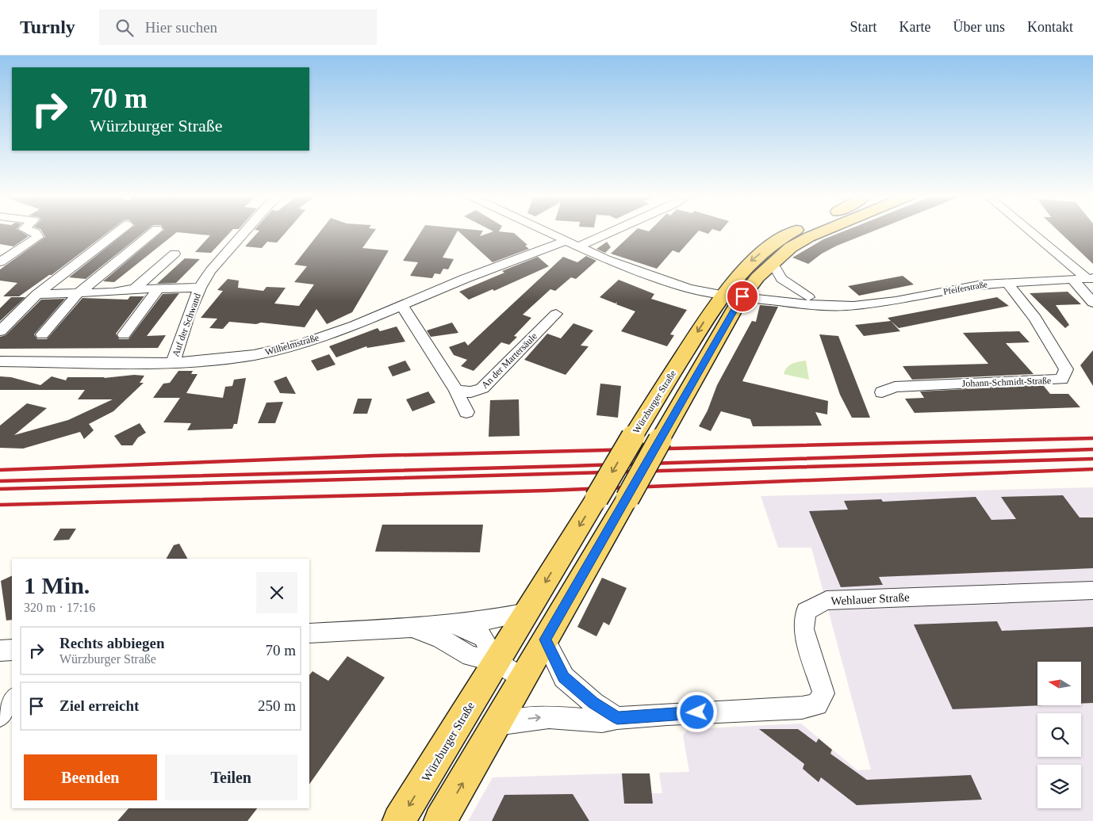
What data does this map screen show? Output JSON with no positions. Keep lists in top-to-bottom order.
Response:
{
  "streets": {
    "main road": ["Würzburger Straße"],
    "street": [
      "Pfeiferstraße",
      "Auf der Schwand",
      "Wilhelmstraße",
      "An der Martersäule",
      "Johann-Schmidt-Straße",
      "Wehlauer Straße"
    ]
  },
  "crossings": [
    ["Pfeiferstraße", "Johann-Schmidt-Straße"],
    ["Pfeiferstraße", "Würzburger Straße"],
    ["Auf der Schwand", "Wilhelmstraße"],
    ["Würzburger Straße", "Wehlauer Straße"]
  ],
  "north": "left",
  "page": {
    "header": "Turnly",
    "search": "Hier suchen",
    "nav": [
      "Start",
      "Karte",
      "Über uns",
      "Kontakt"
    ],
    "turn": ["70 m", "Würzburger Straße"],
    "heading": ["1 Min.", "320 m · 17:16"],
    "list": [
      {
        "name": "Rechts abbiegen",
        "note": "Würzburger Straße",
        "value": "70 m"
      },
      {
        "name": "Ziel erreicht",
        "value": "250 m"
      }
    ],
    "buttons": ["Beenden", "Teilen"]
  }
}
